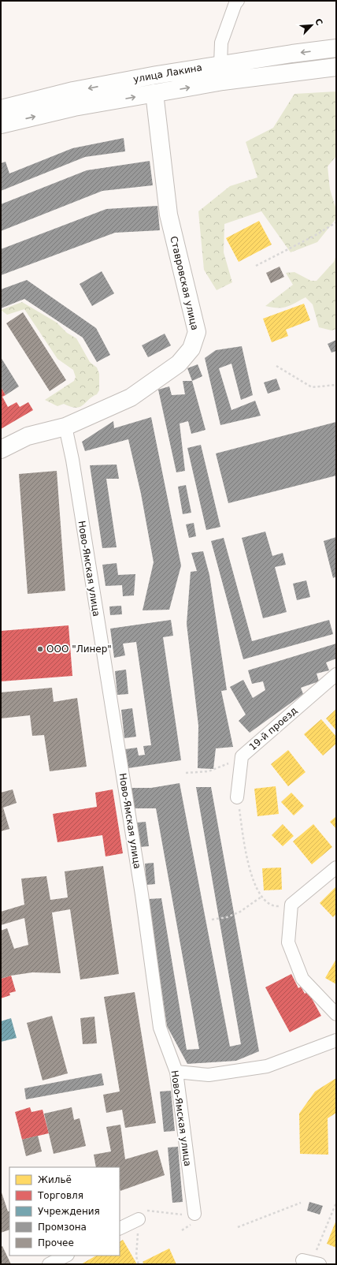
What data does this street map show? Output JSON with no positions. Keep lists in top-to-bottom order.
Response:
{
  "streets": {
    "main road": ["улица Лакина", "Ставровская улица"],
    "street": ["Ново-Ямская улица", "19-й проезд"]
  },
  "crossings": [
    ["улица Лакина", "Ставровская улица"],
    ["Ставровская улица", "Ново-Ямская улица"]
  ],
  "places": ["ООО \"Линер\""],
  "legend": [
    "Жильё",
    "Торговля",
    "Учреждения",
    "Промзона",
    "Прочее"
  ],
  "north": "top right"
}
